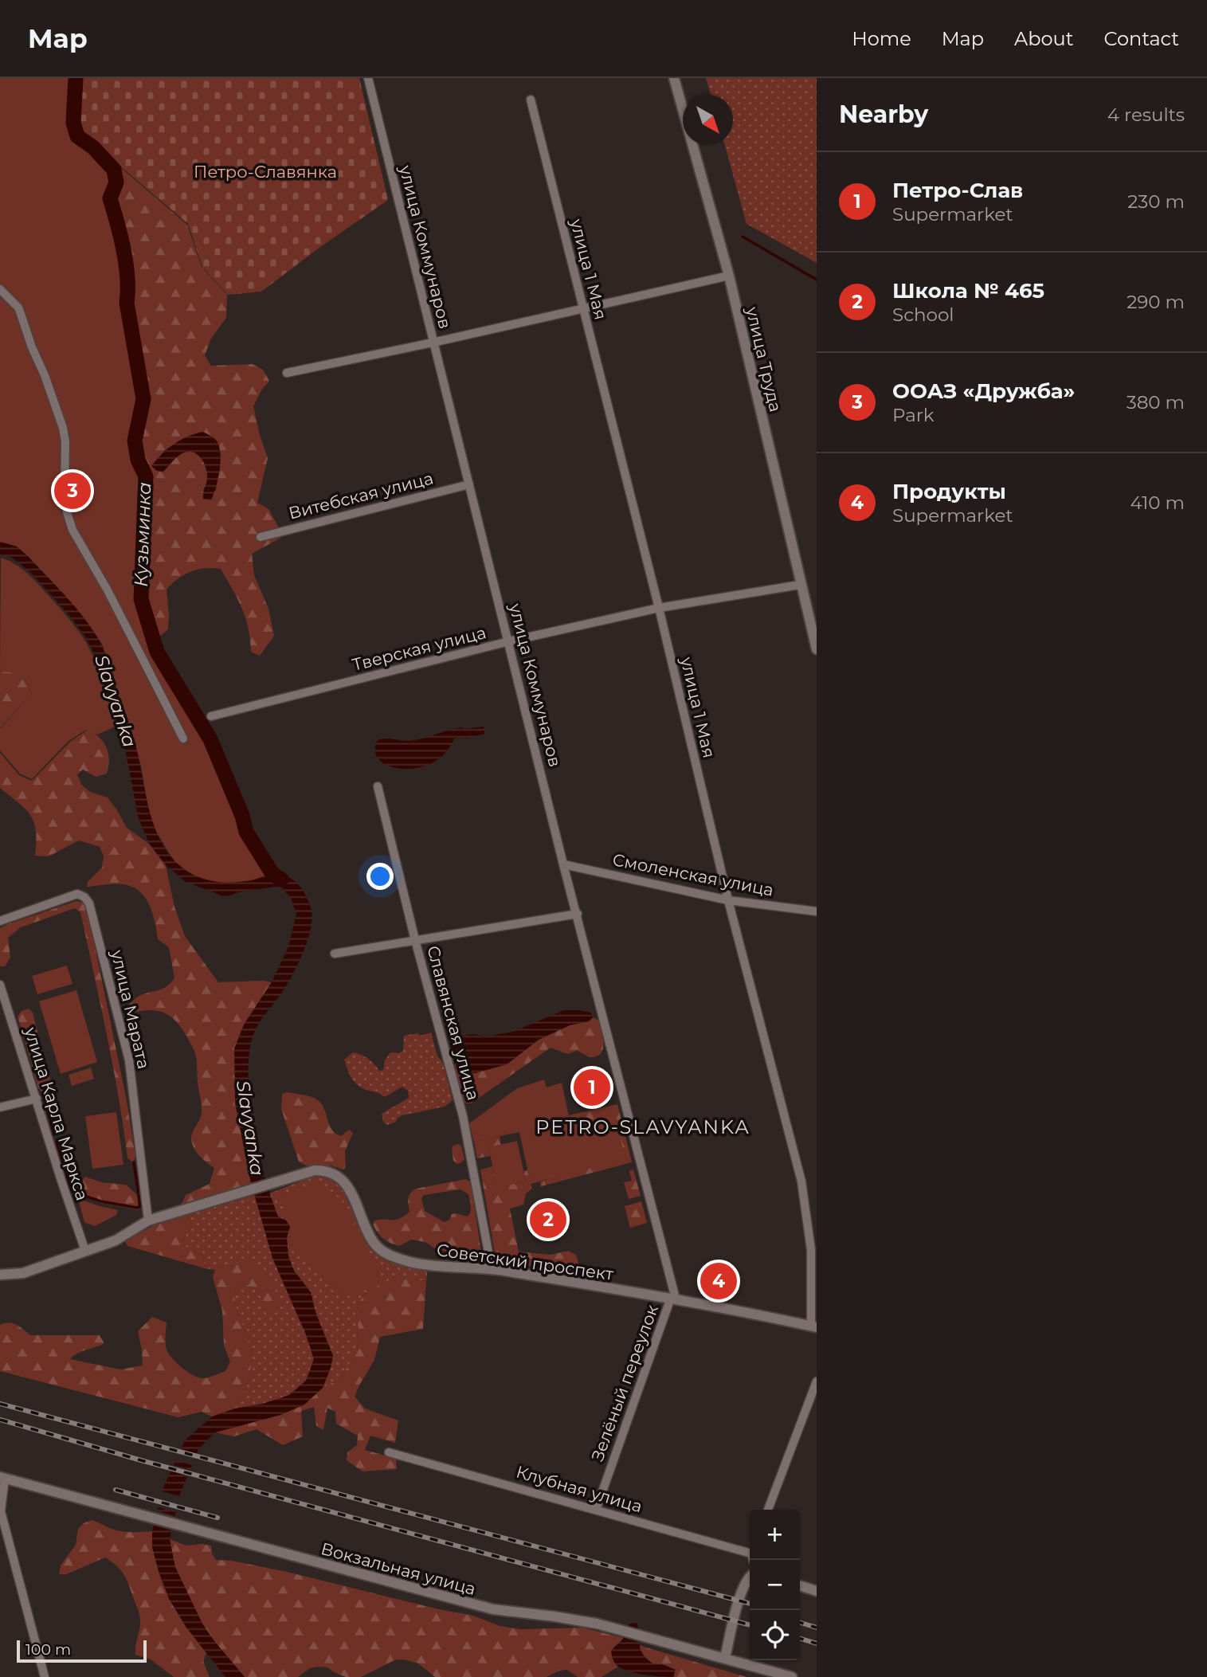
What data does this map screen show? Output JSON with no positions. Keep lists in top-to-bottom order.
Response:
{
  "streets": {
    "street": [
      "улица Коммунаров",
      "улица 1 Мая",
      "улица Труда",
      "Витебская улица",
      "Тверская улица",
      "Смоленская улица",
      "улица Марата",
      "Славянская улица",
      "улица Карла Маркса",
      "Советский проспект",
      "Зелёный переулок",
      "Клубная улица",
      "Вокзальная улица"
    ]
  },
  "crossings": [
    ["улица Коммунаров", "Витебская улица"],
    ["улица Коммунаров", "Тверская улица"],
    ["улица Коммунаров", "Смоленская улица"],
    ["улица Коммунаров", "Советский проспект"],
    ["улица Коммунаров", "Зелёный переулок"],
    ["улица 1 Мая", "Тверская улица"],
    ["улица 1 Мая", "Смоленская улица"],
    ["улица 1 Мая", "Советский проспект"],
    ["улица Труда", "Тверская улица"],
    ["улица Марата", "Советский проспект"],
    ["Славянская улица", "Советский проспект"],
    ["Советский проспект", "Зелёный переулок"],
    ["Зелёный переулок", "Клубная улица"]
  ],
  "districts": ["PETRO-SLAVYANKA"],
  "water": ["Кузьминка", "Slavyanka"],
  "parks": ["Петро-Славянка"],
  "scale_bar": "100 m",
  "north": "bottom right",
  "page": {
    "header": "Map",
    "nav": [
      "Home",
      "Map",
      "About",
      "Contact"
    ],
    "heading": ["Nearby", "4 results"],
    "list": [
      {
        "mark": "1",
        "name": "Петро-Слав",
        "note": "Supermarket",
        "value": "230 m"
      },
      {
        "mark": "2",
        "name": "Школа № 465",
        "note": "School",
        "value": "290 m"
      },
      {
        "mark": "3",
        "name": "ООАЗ «Дружба»",
        "note": "Park",
        "value": "380 m"
      },
      {
        "mark": "4",
        "name": "Продукты",
        "note": "Supermarket",
        "value": "410 m"
      }
    ],
    "pins": [
      "3",
      "1",
      "2",
      "4"
    ],
    "map_buttons": ["+", "−"],
    "scale": "100 m"
  }
}
